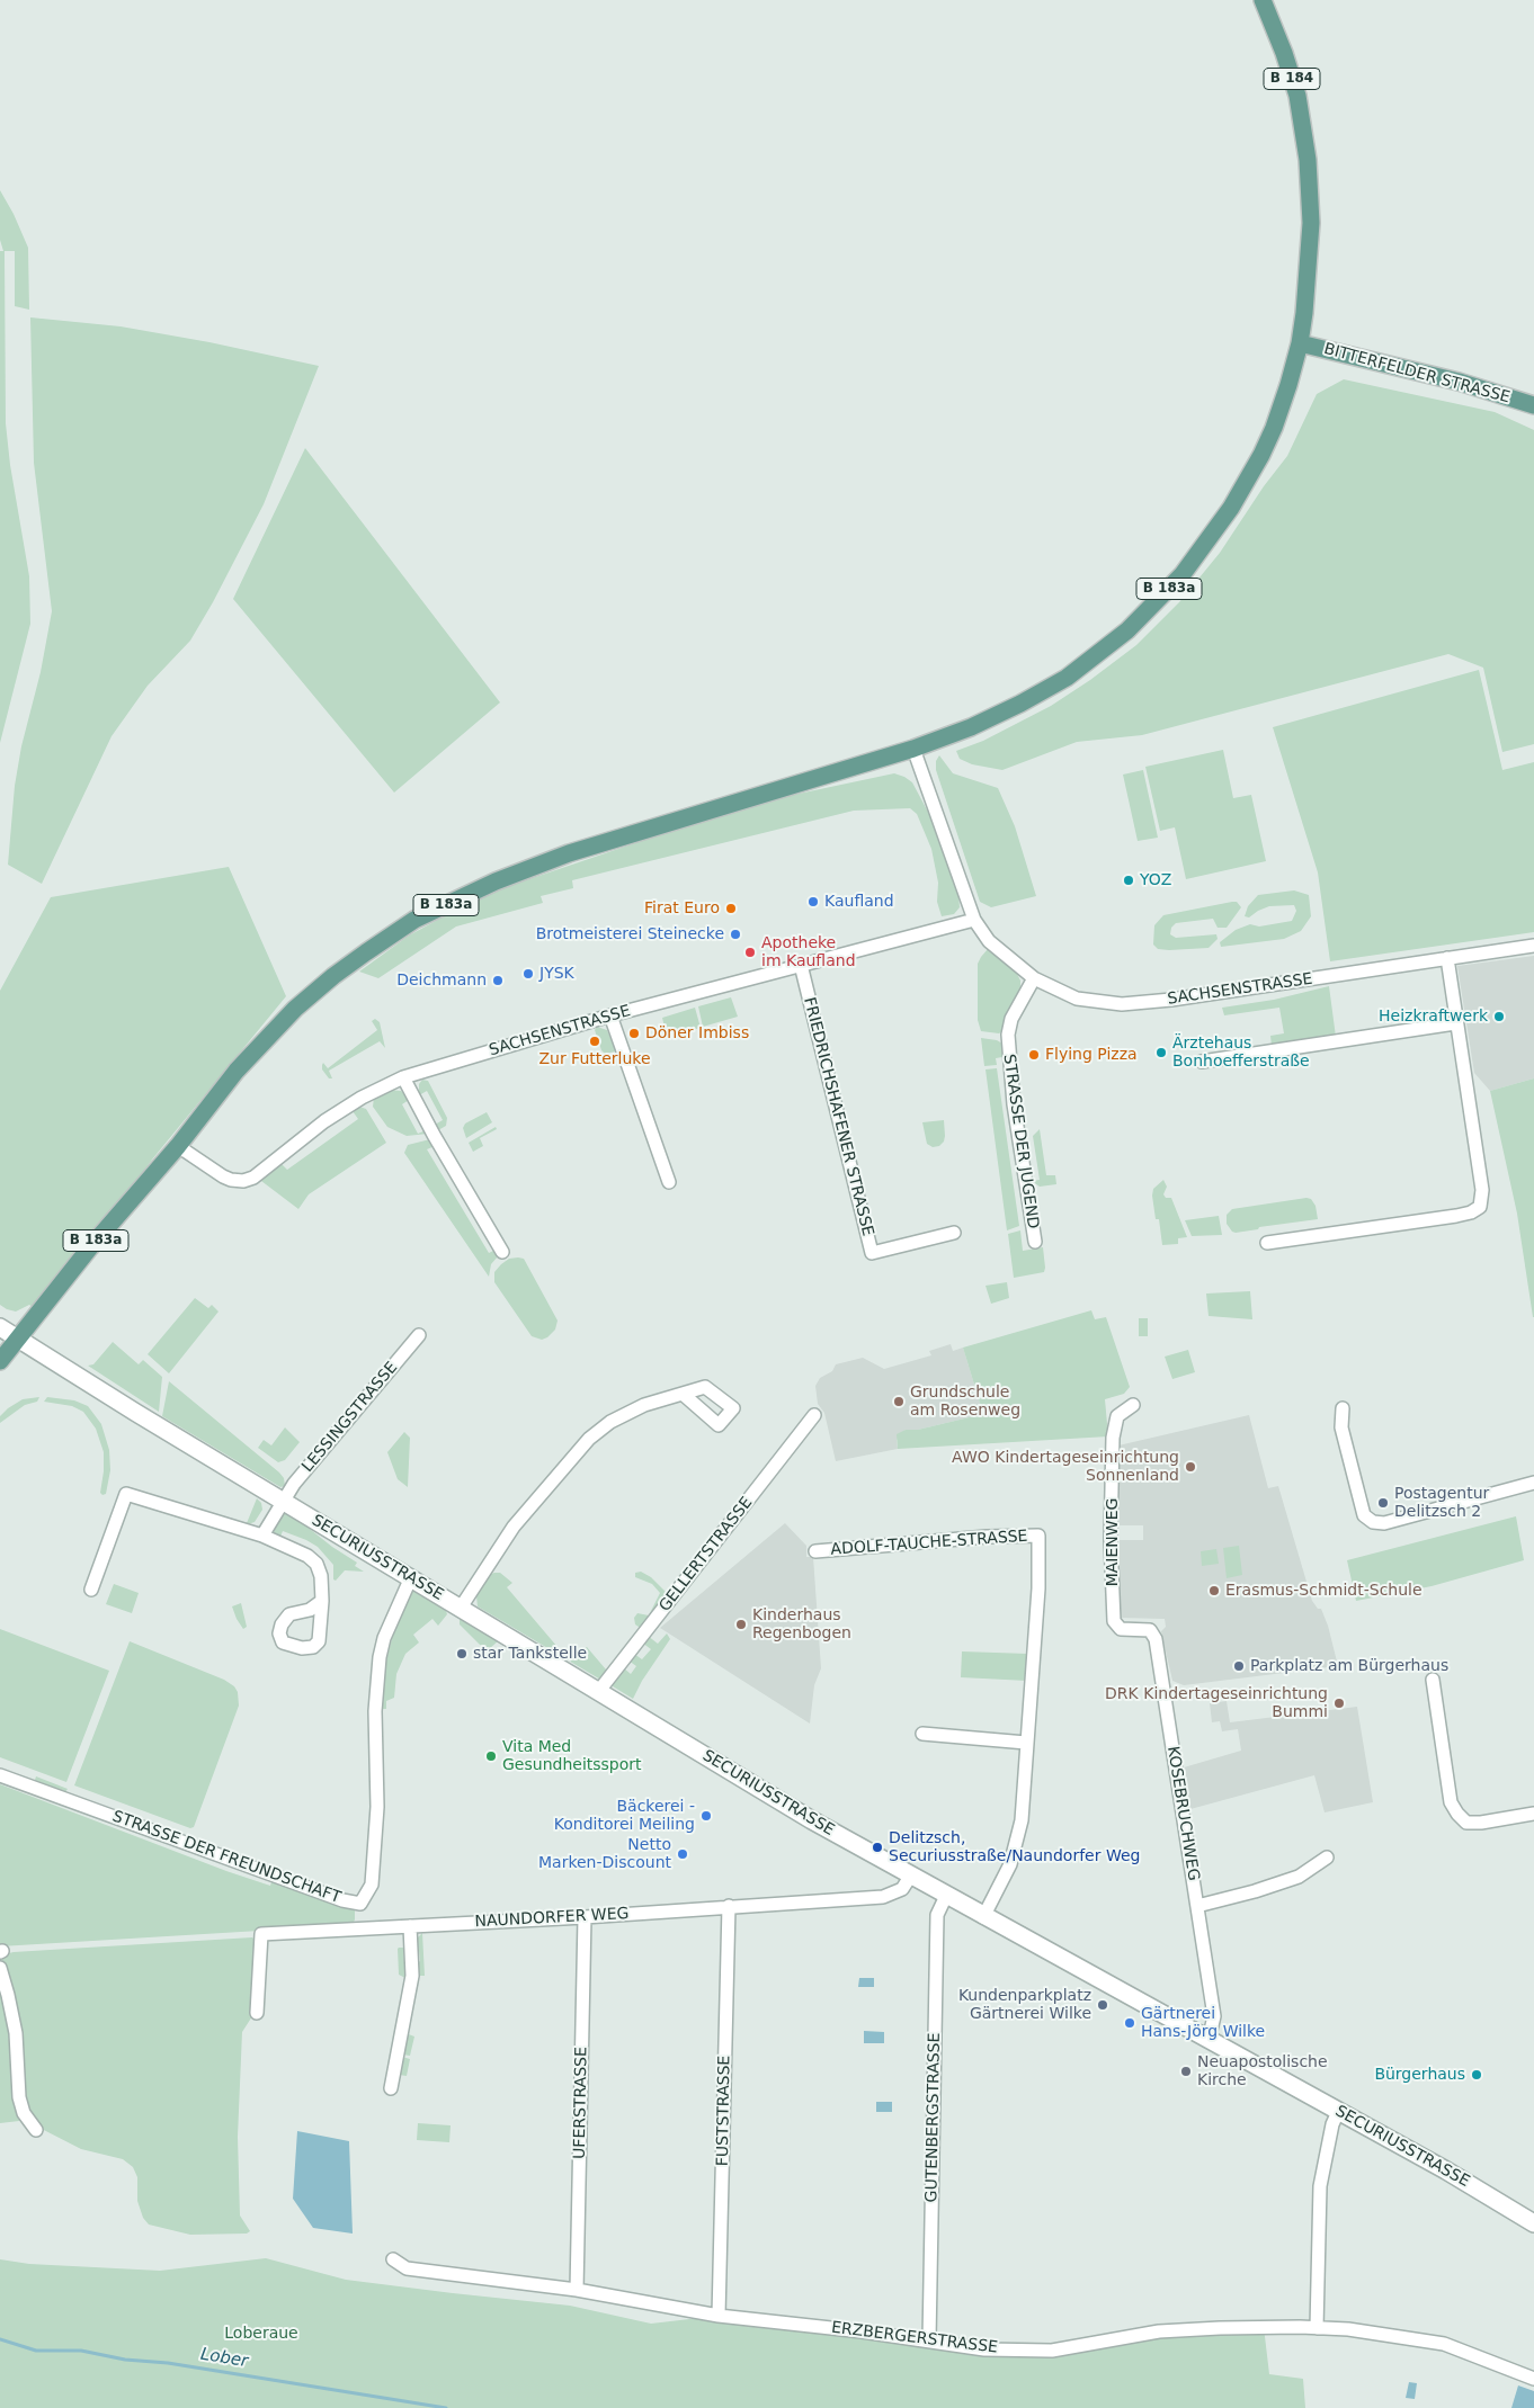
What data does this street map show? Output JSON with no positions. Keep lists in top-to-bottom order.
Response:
{
  "streets": {
    "main road": ["B 184", "BITTERFELDER STRASSE", "B 183a"],
    "street": [
      "SACHSENSTRASSE",
      "FRIEDRICHSHAFENER STRASSE",
      "STRASSE DER JUGEND",
      "LESSINGSTRASSE",
      "MAIENWEG",
      "ADOLF-TAUCHE-STRASSE",
      "GELLERTSTRASSE",
      "SECURIUSSTRASSE",
      "KOSEBRUCHWEG",
      "STRASSE DER FREUNDSCHAFT",
      "NAUNDORFER WEG",
      "UFERSTRASSE",
      "FUSTSTRASSE",
      "GUTENBERGSTRASSE",
      "ERZBERGERSTRASSE"
    ]
  },
  "crossings": [
    ["B 184", "BITTERFELDER STRASSE"],
    ["B 184", "B 183a"],
    ["BITTERFELDER STRASSE", "B 183a"],
    ["B 183a", "SACHSENSTRASSE"],
    ["B 183a", "SECURIUSSTRASSE"],
    ["SACHSENSTRASSE", "FRIEDRICHSHAFENER STRASSE"],
    ["SACHSENSTRASSE", "STRASSE DER JUGEND"],
    ["LESSINGSTRASSE", "SECURIUSSTRASSE"],
    ["MAIENWEG", "KOSEBRUCHWEG"],
    ["ADOLF-TAUCHE-STRASSE", "SECURIUSSTRASSE"],
    ["GELLERTSTRASSE", "SECURIUSSTRASSE"],
    ["SECURIUSSTRASSE", "KOSEBRUCHWEG"],
    ["SECURIUSSTRASSE", "STRASSE DER FREUNDSCHAFT"],
    ["SECURIUSSTRASSE", "NAUNDORFER WEG"],
    ["SECURIUSSTRASSE", "GUTENBERGSTRASSE"],
    ["NAUNDORFER WEG", "UFERSTRASSE"],
    ["NAUNDORFER WEG", "FUSTSTRASSE"],
    ["UFERSTRASSE", "ERZBERGERSTRASSE"],
    ["FUSTSTRASSE", "ERZBERGERSTRASSE"],
    ["GUTENBERGSTRASSE", "ERZBERGERSTRASSE"]
  ],
  "water": ["Lober"],
  "parks": ["Loberaue"],
  "places": [
    "YOZ",
    "Kaufland",
    "Firat Euro",
    "Brotmeisterei Steinecke",
    "Apotheke im Kaufland",
    "JYSK",
    "Deichmann",
    "Heizkraftwerk",
    "Döner Imbiss",
    "Zur Futterluke",
    "Ärztehaus Bonhoefferstraße",
    "Flying Pizza",
    "Grundschule am Rosenweg",
    "AWO Kindertageseinrichtung Sonnenland",
    "Postagentur Delitzsch 2",
    "Erasmus-Schmidt-Schule",
    "Kinderhaus Regenbogen",
    "star Tankstelle",
    "Parkplatz am Bürgerhaus",
    "DRK Kindertageseinrichtung Bummi",
    "Vita Med Gesundheitssport",
    "Bäckerei - Konditorei Meiling",
    "Delitzsch, Securiusstraße/Naundorfer Weg",
    "Netto Marken-Discount",
    "Kundenparkplatz Gärtnerei Wilke",
    "Gärtnerei Hans-Jörg Wilke",
    "Neuapostolische Kirche",
    "Bürgerhaus"
  ]
}
